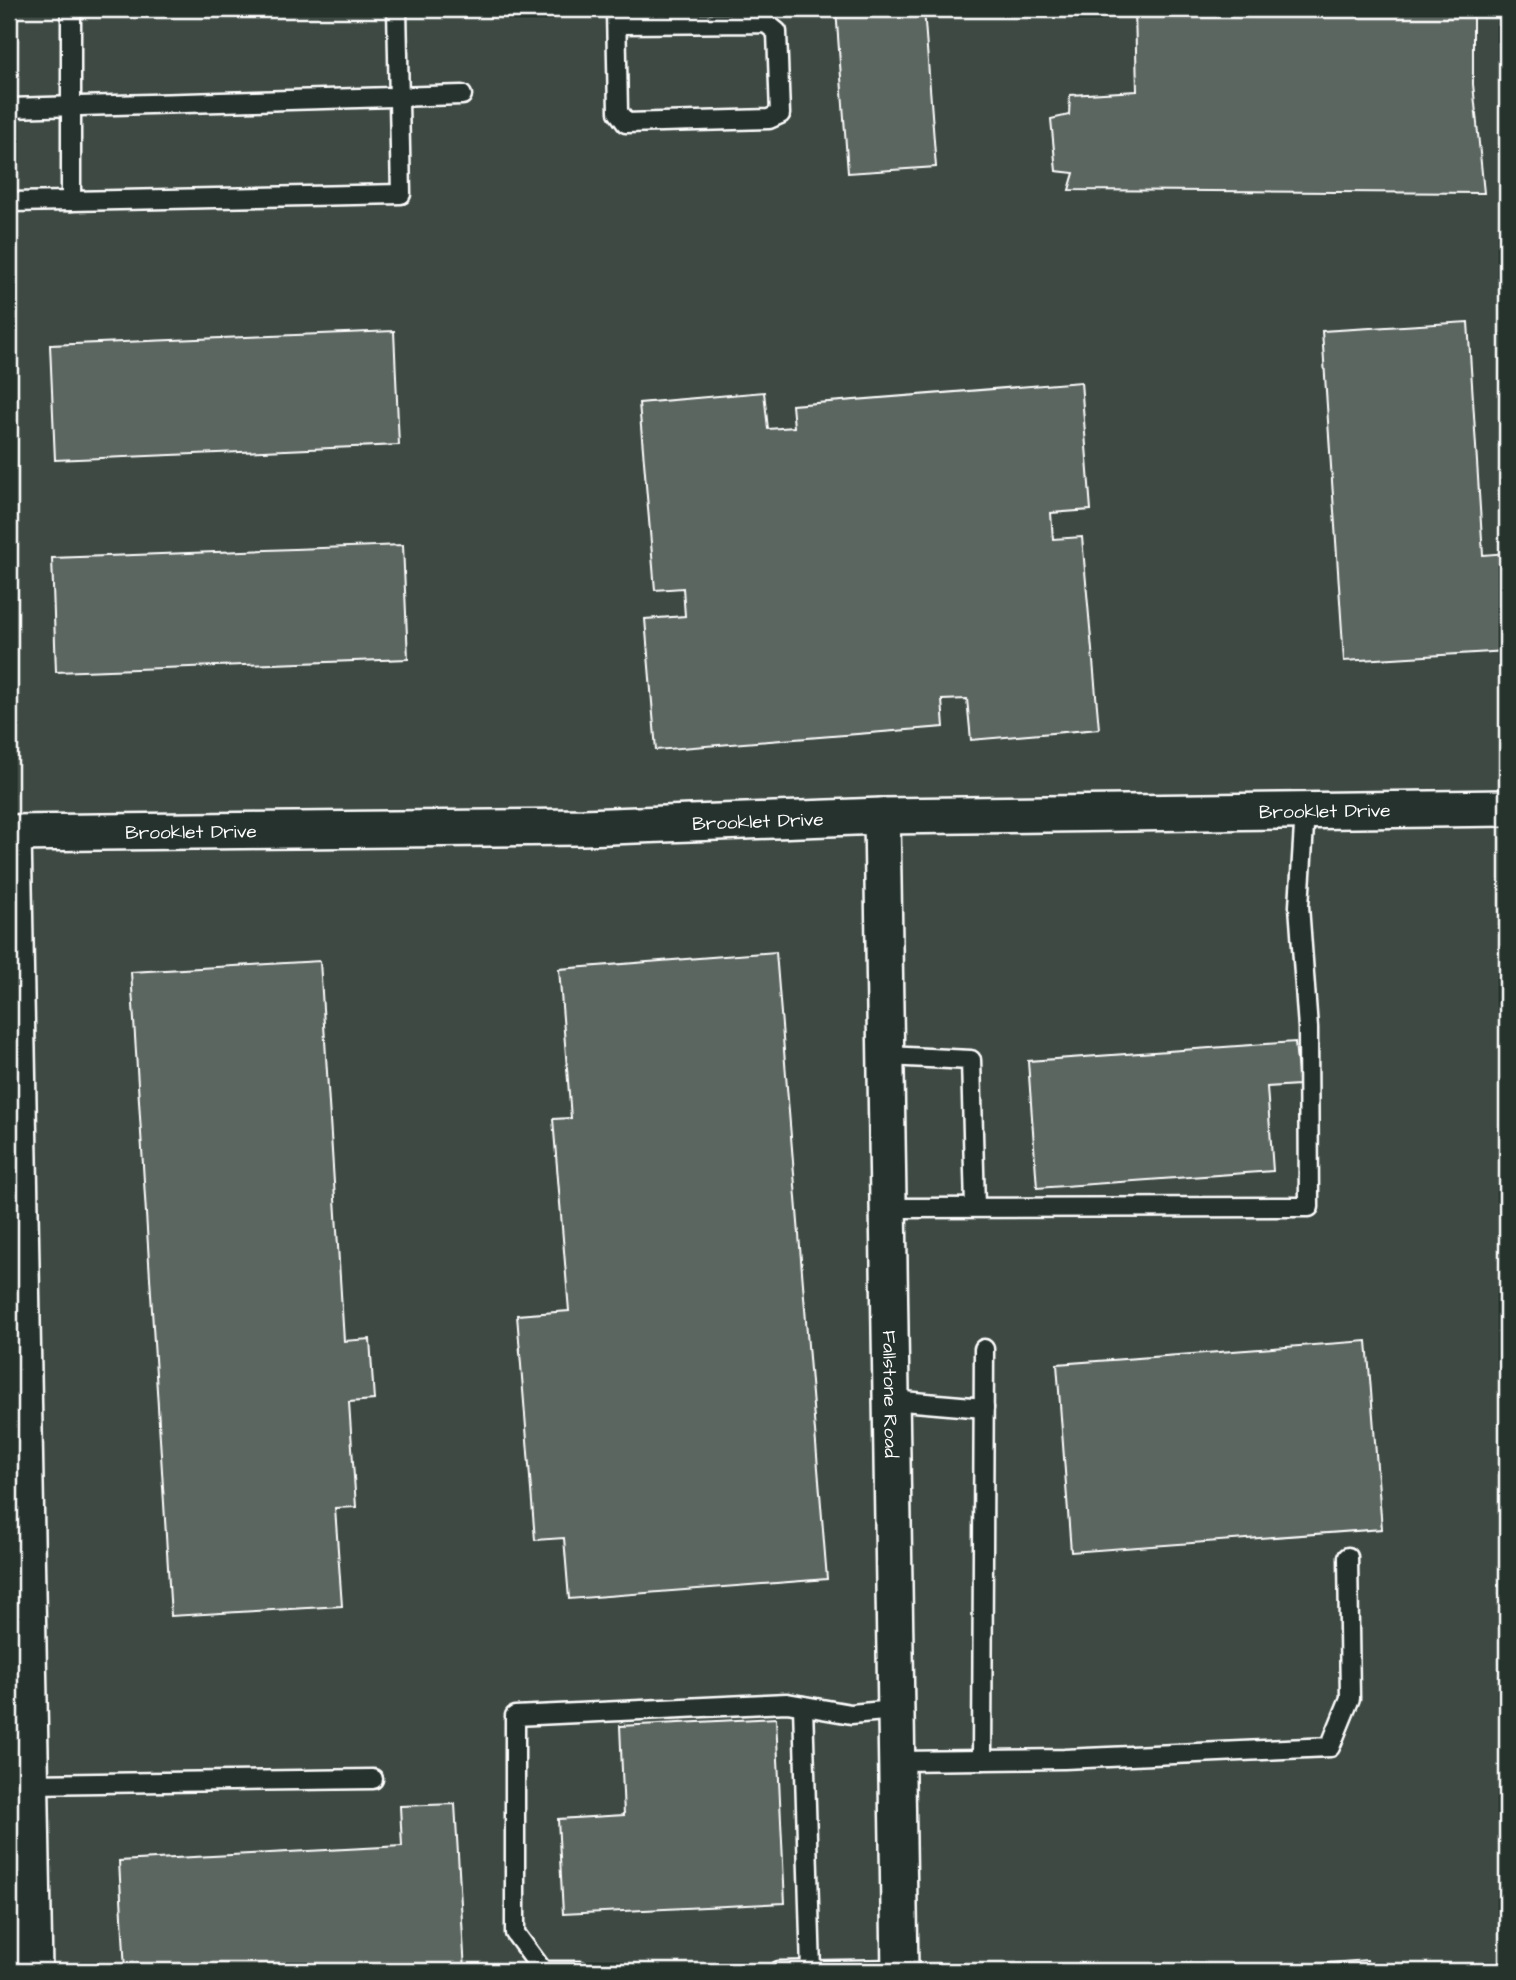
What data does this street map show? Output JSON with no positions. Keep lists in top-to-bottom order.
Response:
{
  "streets": {
    "street": ["Brooklet Drive", "Fallstone Road"]
  },
  "crossings": [
    ["Brooklet Drive", "Fallstone Road"]
  ]
}
